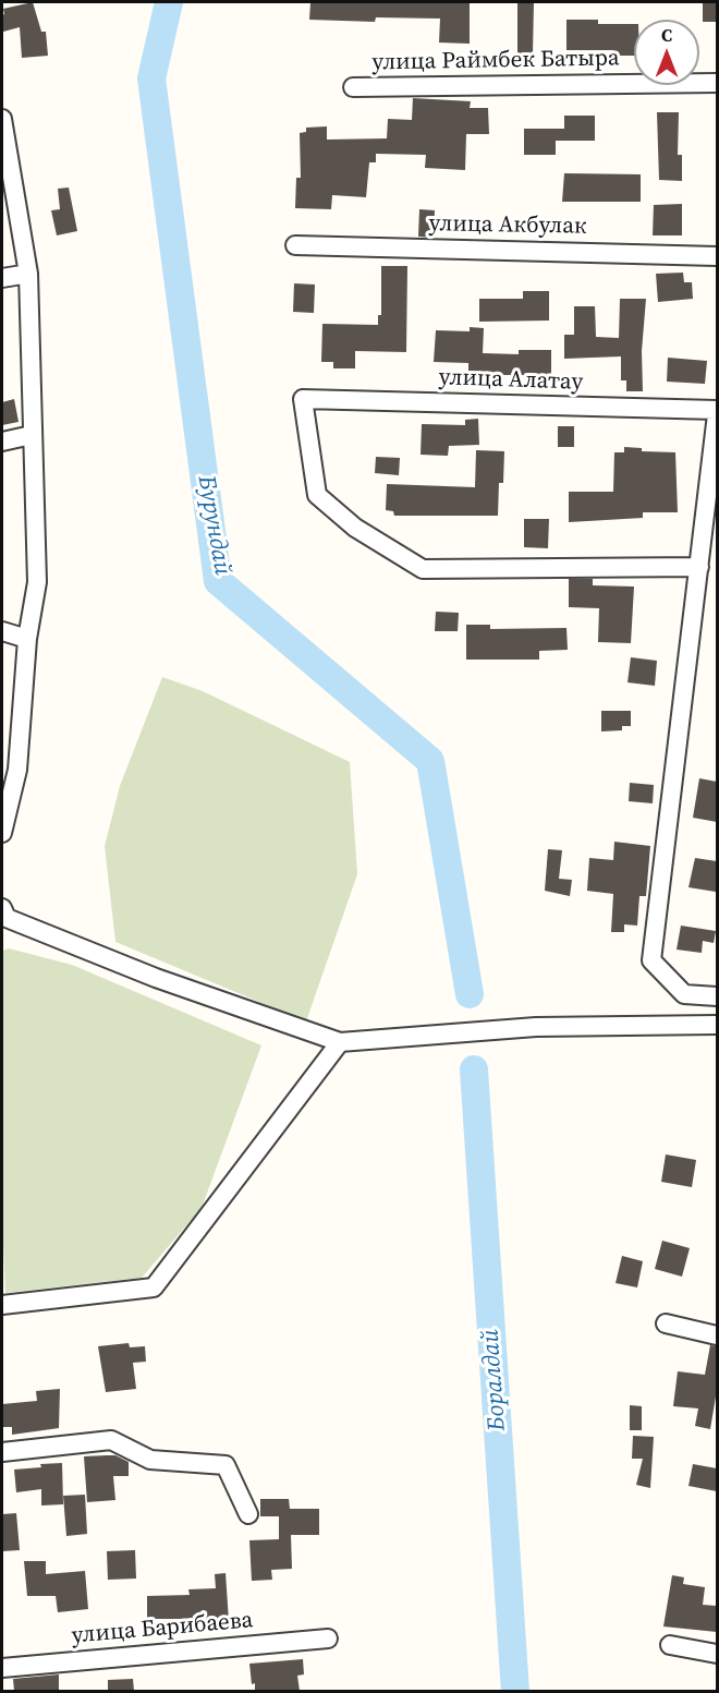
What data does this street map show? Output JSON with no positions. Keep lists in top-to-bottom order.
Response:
{
  "streets": {
    "street": [
      "улица Раймбек Батыра",
      "улица Акбулак",
      "улица Алатау",
      "улица Барибаева"
    ]
  },
  "water": ["Бурундай", "Боралдай"],
  "north": "top"
}
